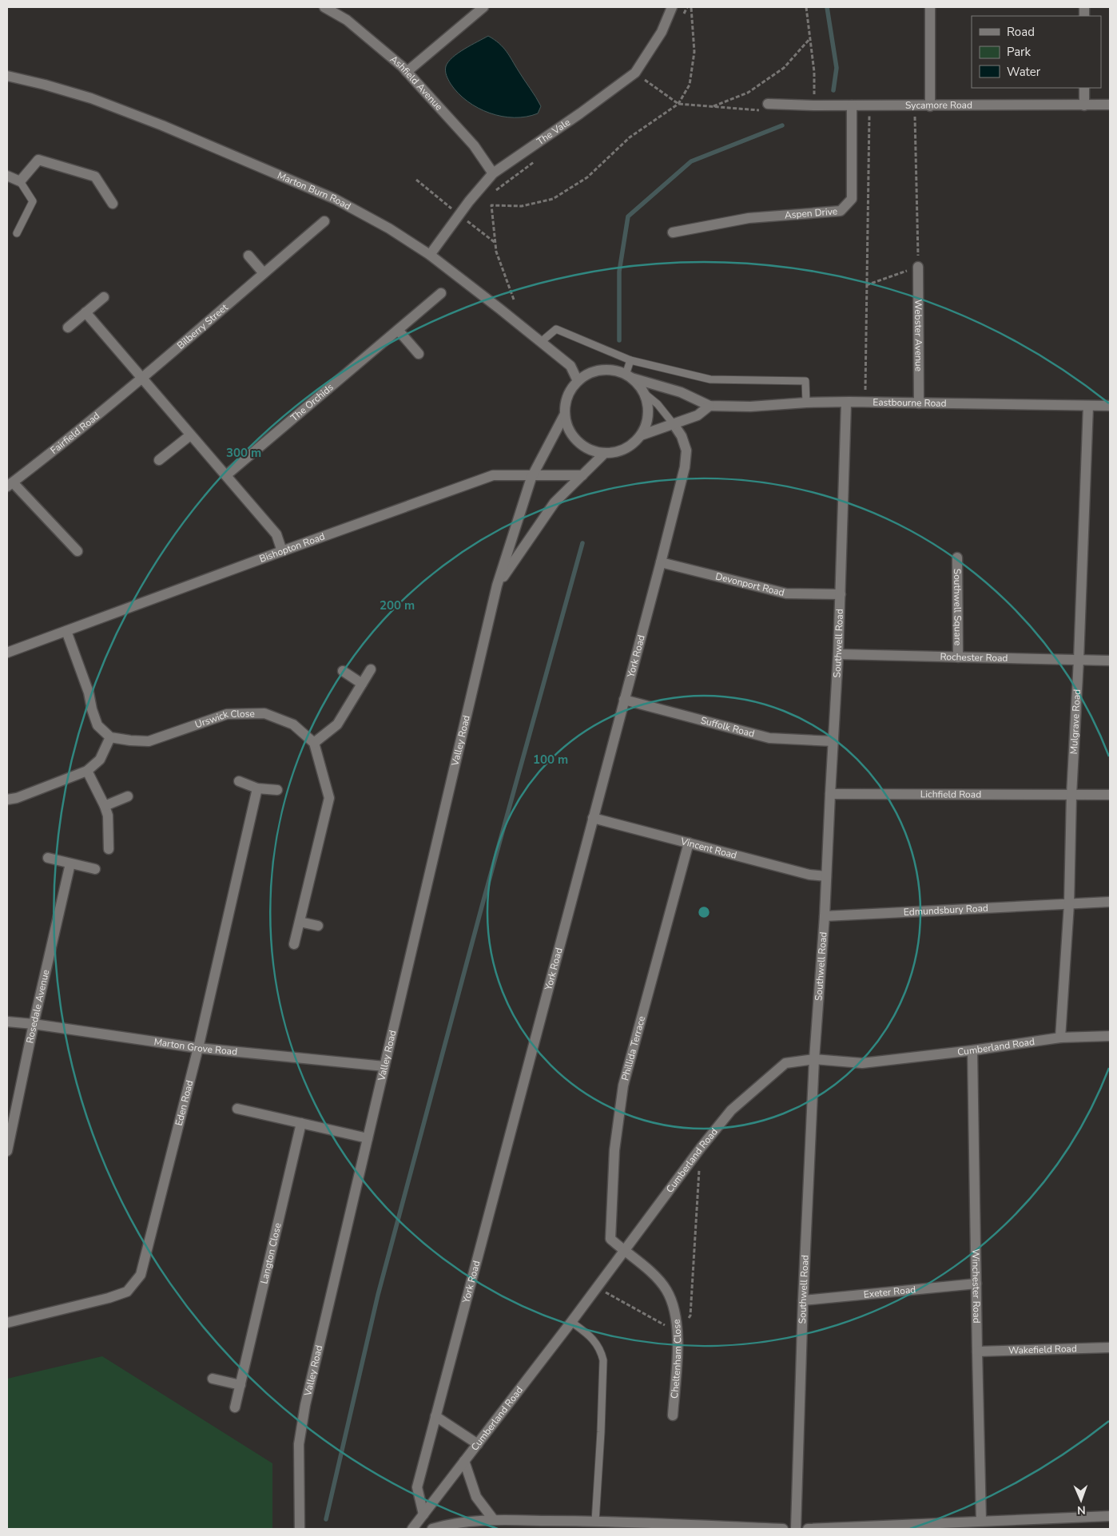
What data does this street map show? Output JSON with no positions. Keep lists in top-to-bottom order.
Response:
{
  "streets": {
    "street": [
      "Ashfield Avenue",
      "Sycamore Road",
      "The Vale",
      "Marton Burn Road",
      "Aspen Drive",
      "Bilberry Street",
      "Webster Avenue",
      "The Orchids",
      "Eastbourne Road",
      "Fairfield Road",
      "Bishopton Road",
      "Devonport Road",
      "Southwell Square",
      "Southwell Road",
      "York Road",
      "Rochester Road",
      "Urswick Close",
      "Mulgrave Road",
      "Suffolk Road",
      "Valley Road",
      "Lichfield Road",
      "Vincent Road",
      "Edmundsbury Road",
      "Rosedale Avenue",
      "Marton Grove Road",
      "Cumberland Road",
      "Phillida Terrace",
      "Eden Road",
      "Langton Close",
      "Winchester Road",
      "Exeter Road",
      "Wakefield Road",
      "Cheltenham Close"
    ]
  },
  "crossings": [
    ["Ashfield Avenue", "The Vale"],
    ["Sycamore Road", "Aspen Drive"],
    ["The Vale", "Marton Burn Road"],
    ["Marton Burn Road", "Valley Road"],
    ["Bilberry Street", "Fairfield Road"],
    ["Webster Avenue", "Eastbourne Road"],
    ["Eastbourne Road", "Southwell Road"],
    ["Eastbourne Road", "Mulgrave Road"],
    ["Bishopton Road", "Valley Road"],
    ["Devonport Road", "Southwell Road"],
    ["Devonport Road", "York Road"],
    ["Southwell Square", "Rochester Road"],
    ["Southwell Road", "Rochester Road"],
    ["Southwell Road", "Suffolk Road"],
    ["Southwell Road", "Lichfield Road"],
    ["Southwell Road", "Vincent Road"],
    ["Southwell Road", "Edmundsbury Road"],
    ["Southwell Road", "Cumberland Road"],
    ["Southwell Road", "Exeter Road"],
    ["York Road", "Suffolk Road"],
    ["York Road", "Vincent Road"],
    ["York Road", "Cumberland Road"],
    ["Rochester Road", "Mulgrave Road"],
    ["Mulgrave Road", "Lichfield Road"],
    ["Mulgrave Road", "Edmundsbury Road"],
    ["Mulgrave Road", "Cumberland Road"],
    ["Valley Road", "Marton Grove Road"],
    ["Vincent Road", "Phillida Terrace"],
    ["Rosedale Avenue", "Marton Grove Road"],
    ["Marton Grove Road", "Eden Road"],
    ["Cumberland Road", "Phillida Terrace"],
    ["Cumberland Road", "Winchester Road"],
    ["Cumberland Road", "Cheltenham Close"],
    ["Phillida Terrace", "Cheltenham Close"],
    ["Winchester Road", "Exeter Road"],
    ["Winchester Road", "Wakefield Road"]
  ],
  "legend": ["Road", "Park", "Water"],
  "north": "bottom",
  "rings": ["300 m", "200 m", "100 m"]
}
